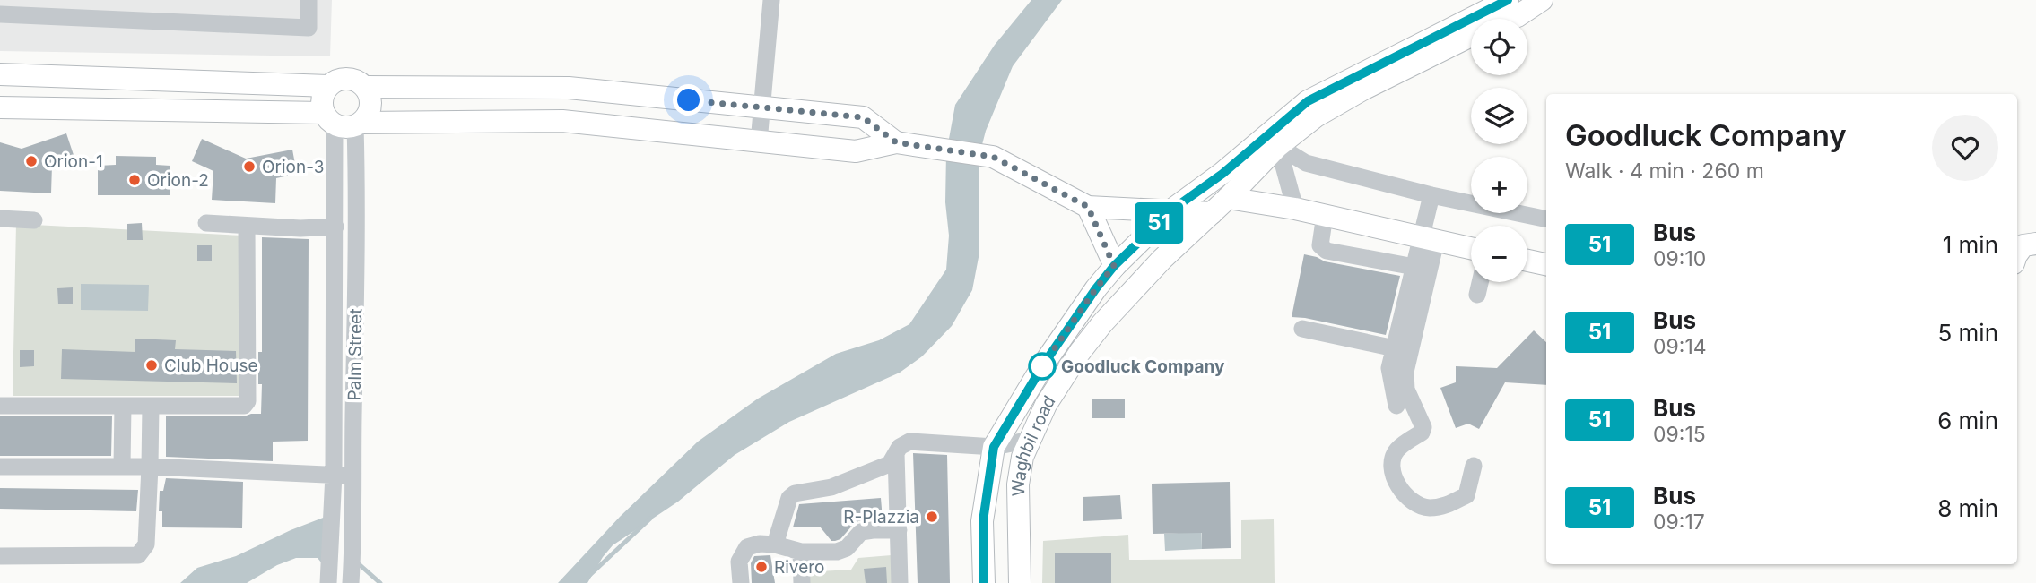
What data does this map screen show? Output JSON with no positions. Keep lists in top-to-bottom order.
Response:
{
  "streets": {
    "main road": ["Waghbil road"],
    "street": ["Palm Street"]
  },
  "places": [
    "Orion-1",
    "Orion-3",
    "Orion-2",
    "Club House",
    "Goodluck Company",
    "R-Plazzia",
    "Rivero"
  ],
  "lines": ["bus line 51"],
  "page": {
    "on_map": "51",
    "map_buttons": ["+", "−"],
    "heading": ["Goodluck Company", "Walk · 4 min · 260 m"],
    "list": [
      {
        "mark": "51",
        "name": "Bus",
        "note": "09:10",
        "value": "1 min"
      },
      {
        "mark": "51",
        "name": "Bus",
        "note": "09:14",
        "value": "5 min"
      },
      {
        "mark": "51",
        "name": "Bus",
        "note": "09:15",
        "value": "6 min"
      },
      {
        "mark": "51",
        "name": "Bus",
        "note": "09:17",
        "value": "8 min"
      }
    ]
  }
}
